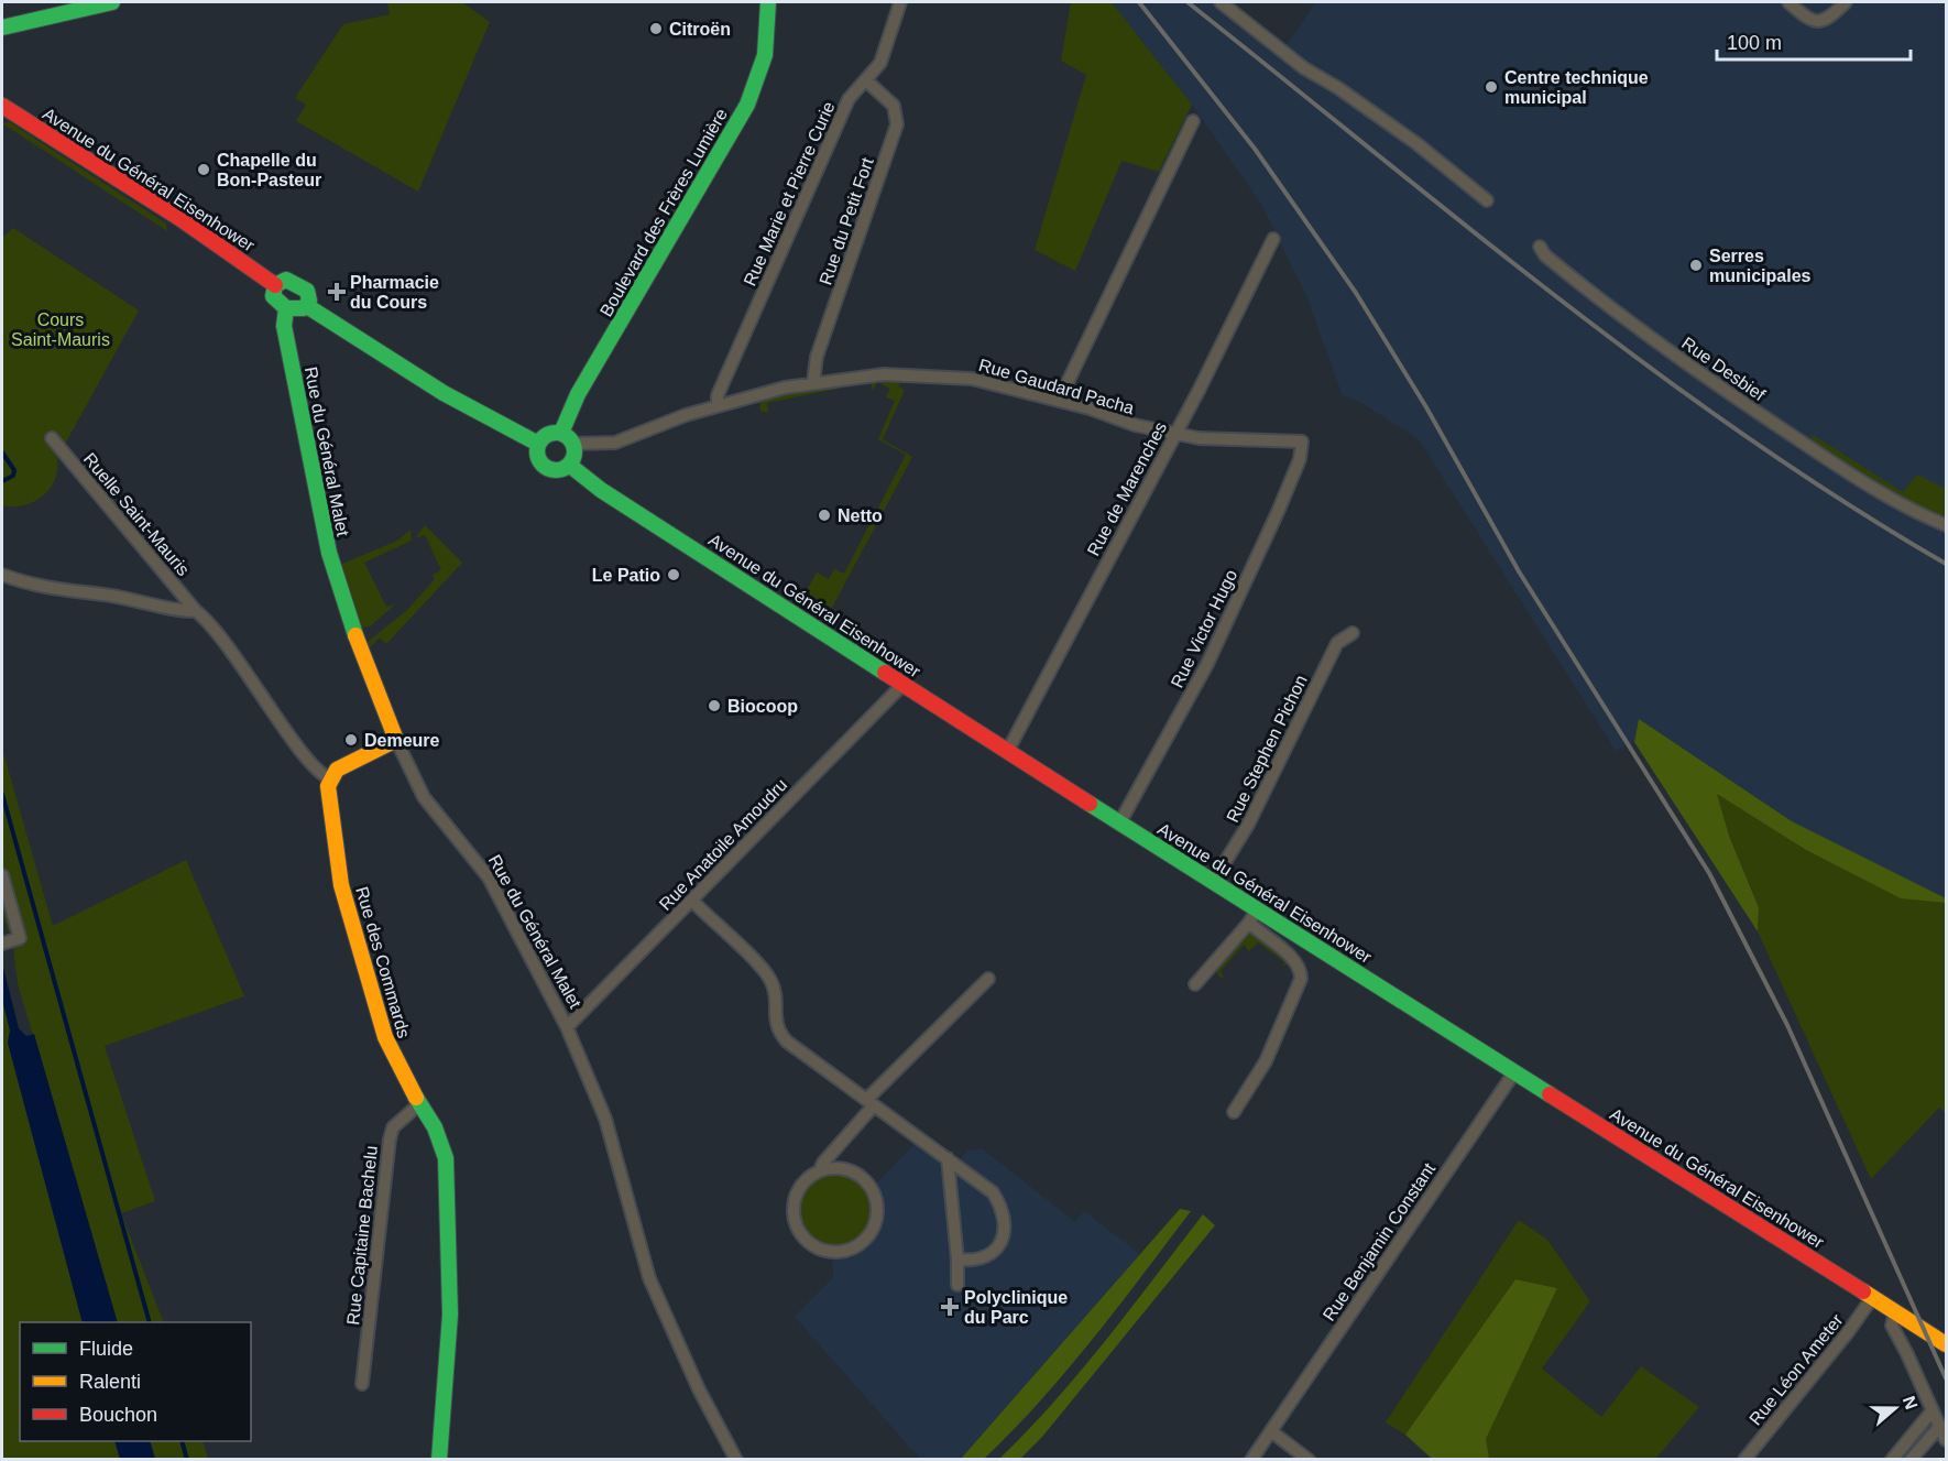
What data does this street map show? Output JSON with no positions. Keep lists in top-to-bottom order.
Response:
{
  "streets": {
    "main road": [
      "Avenue du Général Eisenhower",
      "Boulevard des Frères Lumière",
      "Rue du Général Malet",
      "Rue des Commards"
    ],
    "street": [
      "Rue Marie et Pierre Curie",
      "Rue du Petit Fort",
      "Rue Desbief",
      "Rue Gaudard Pacha",
      "Rue de Marenches",
      "Ruelle Saint-Mauris",
      "Rue Victor Hugo",
      "Rue Stephen Pichon",
      "Rue Anatoile Amoudru",
      "Rue Capitaine Bachelu",
      "Rue Benjamin Constant",
      "Rue Léon Ameter"
    ]
  },
  "crossings": [
    ["Avenue du Général Eisenhower", "Boulevard des Frères Lumière"],
    ["Avenue du Général Eisenhower", "Rue Gaudard Pacha"],
    ["Avenue du Général Eisenhower", "Rue du Général Malet"],
    ["Avenue du Général Eisenhower", "Rue de Marenches"],
    ["Avenue du Général Eisenhower", "Rue Victor Hugo"],
    ["Avenue du Général Eisenhower", "Rue Stephen Pichon"],
    ["Avenue du Général Eisenhower", "Rue Anatoile Amoudru"],
    ["Avenue du Général Eisenhower", "Rue Benjamin Constant"],
    ["Avenue du Général Eisenhower", "Rue Léon Ameter"],
    ["Rue Marie et Pierre Curie", "Rue du Petit Fort"],
    ["Rue Marie et Pierre Curie", "Rue Gaudard Pacha"],
    ["Boulevard des Frères Lumière", "Rue Gaudard Pacha"],
    ["Rue du Petit Fort", "Rue Gaudard Pacha"],
    ["Rue Gaudard Pacha", "Rue de Marenches"],
    ["Rue Gaudard Pacha", "Rue Victor Hugo"],
    ["Rue du Général Malet", "Rue Anatoile Amoudru"],
    ["Ruelle Saint-Mauris", "Rue des Commards"],
    ["Rue des Commards", "Rue Capitaine Bachelu"]
  ],
  "parks": ["Cours Saint-Mauris"],
  "places": {
    "other": [
      "Citroën",
      "Centre technique municipal",
      "Chapelle du Bon-Pasteur",
      "Serres municipales",
      "Netto",
      "Le Patio",
      "Biocoop",
      "Demeure"
    ],
    "health": ["Pharmacie du Cours", "Polyclinique du Parc"]
  },
  "legend": ["Fluide", "Ralenti", "Bouchon"],
  "scale_bar": "100 m",
  "north": "right"
}
